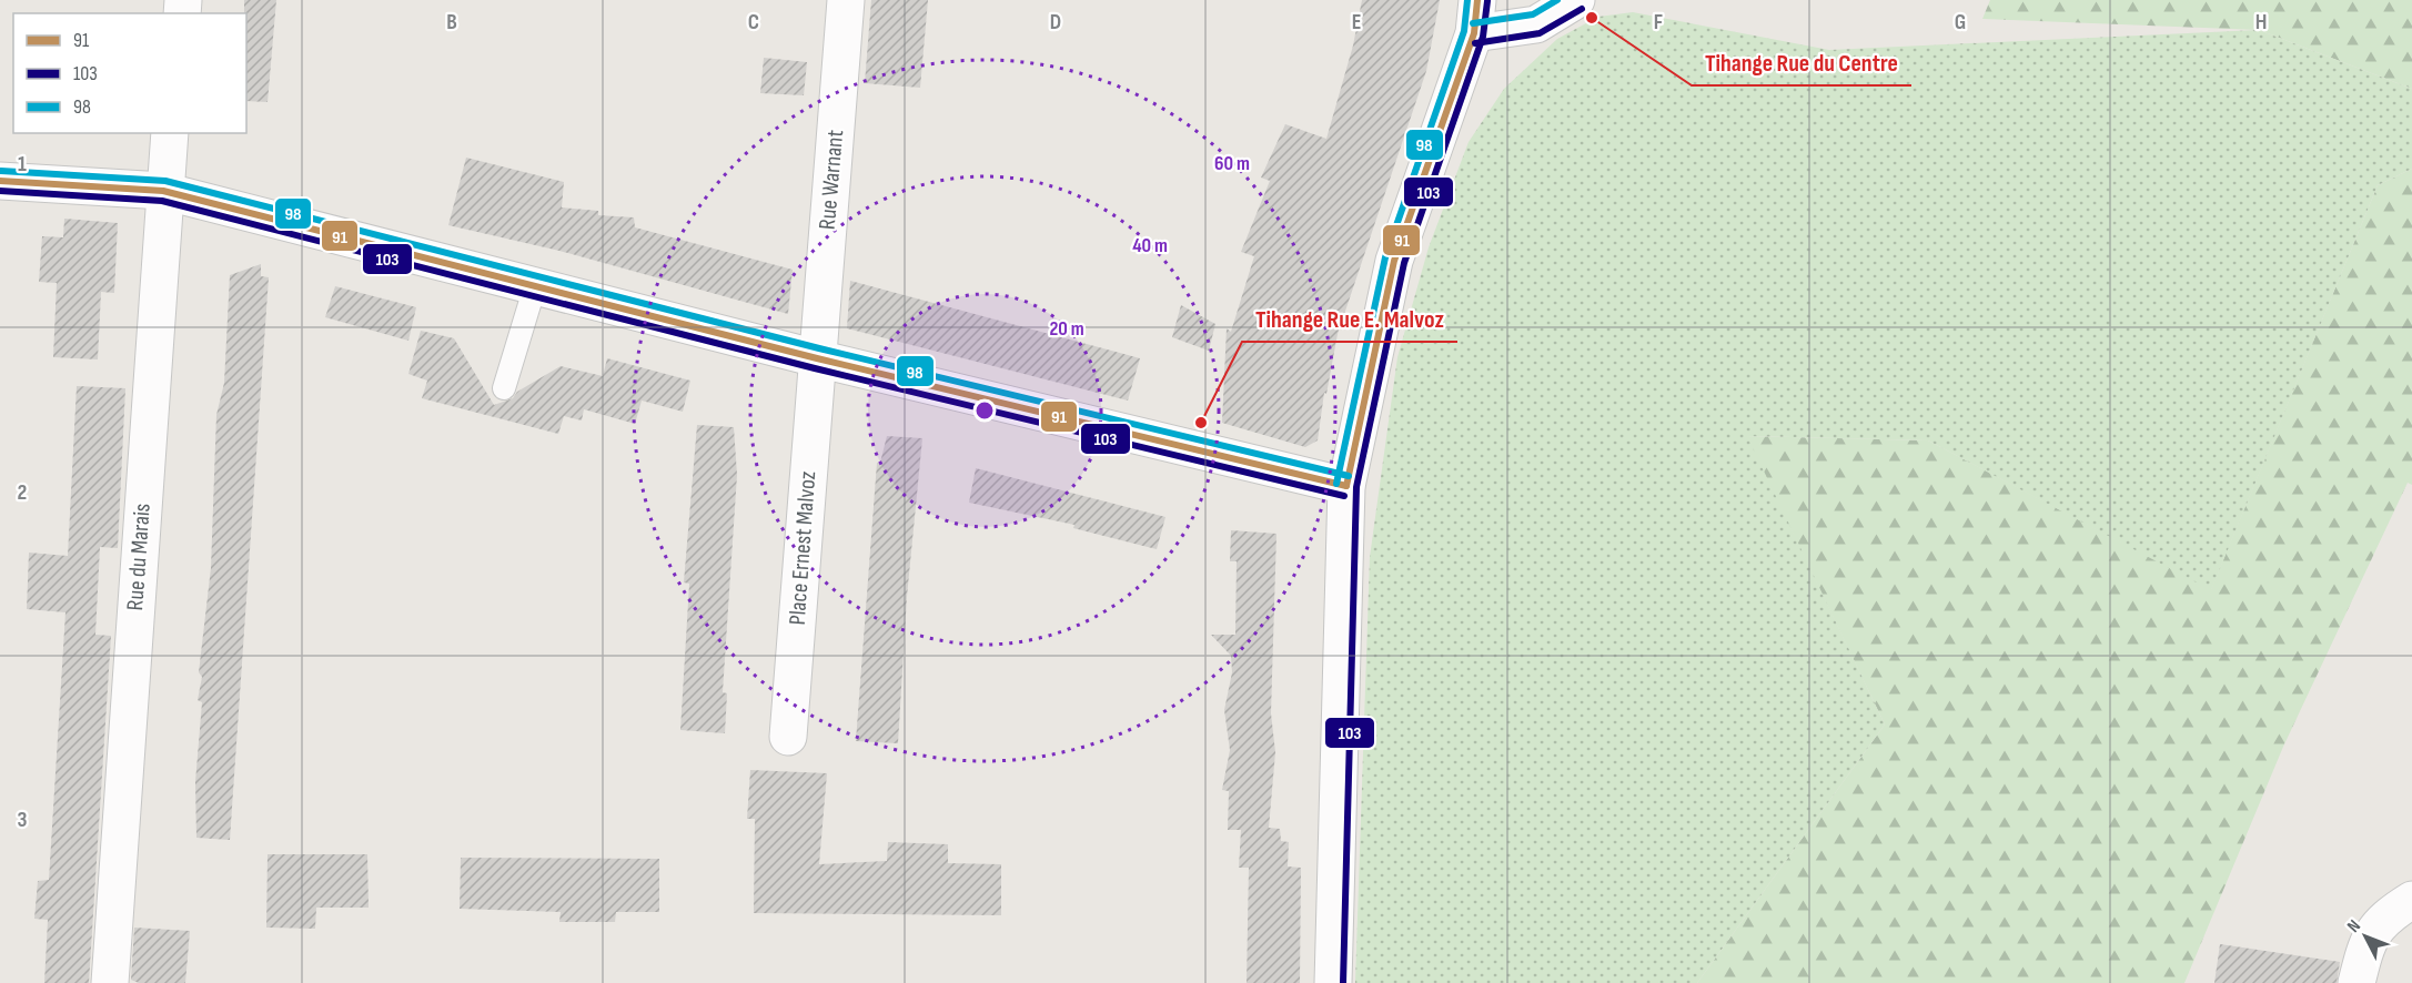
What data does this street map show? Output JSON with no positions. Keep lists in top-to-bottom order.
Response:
{
  "streets": {
    "street": ["Rue Warnant", "Place Ernest Malvoz", "Rue du Marais"]
  },
  "crossings": [
    ["Rue Warnant", "Place Ernest Malvoz"]
  ],
  "places": ["Tihange Rue du Centre", "Tihange Rue E. Malvoz"],
  "lines": ["transit line 91", "transit line 98", "transit line 103"],
  "legend": ["91", "103", "98"],
  "north": "top left",
  "grid": {
    "columns": [
      "B",
      "C",
      "D",
      "E",
      "F",
      "G",
      "H"
    ],
    "rows": ["1", "2", "3"]
  },
  "rings": ["60 m", "40 m", "20 m"]
}
